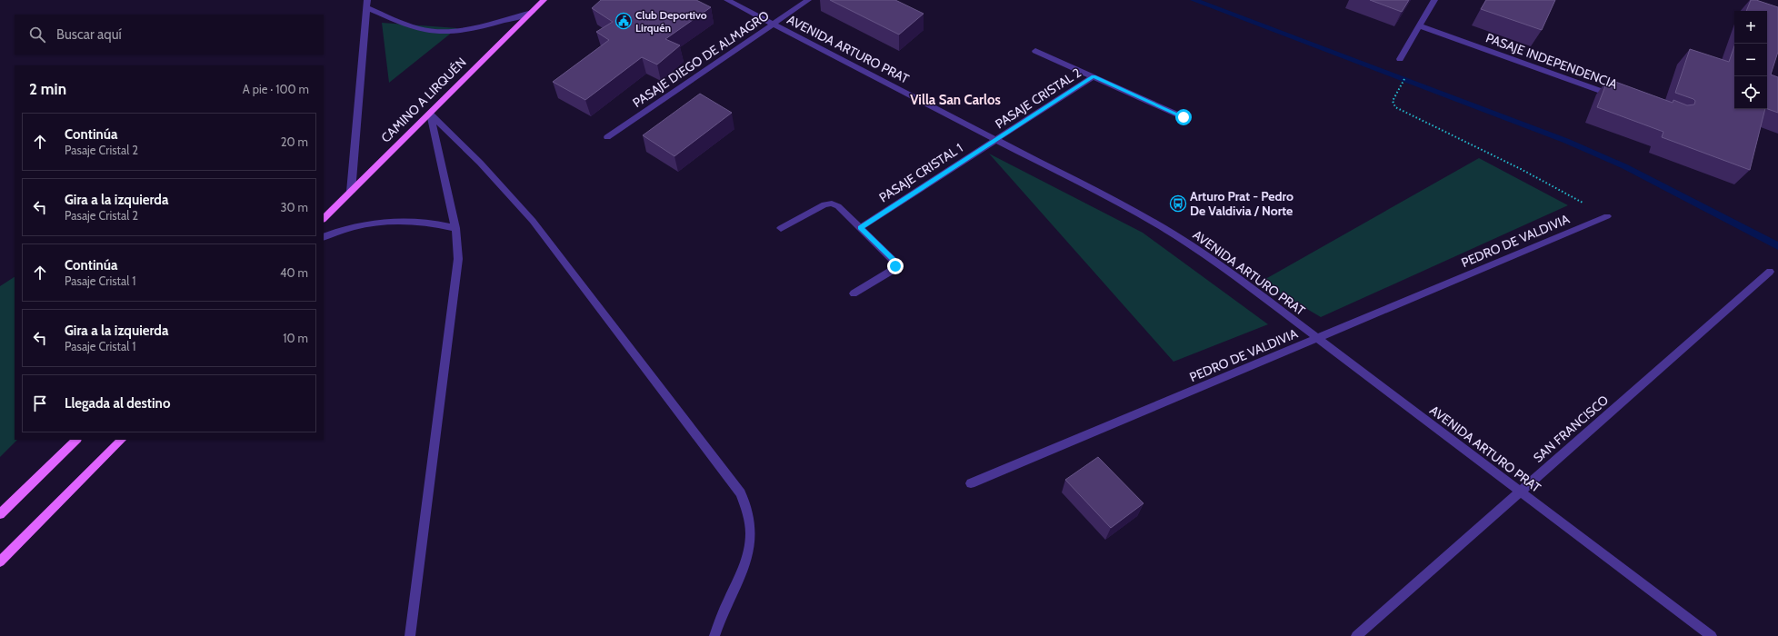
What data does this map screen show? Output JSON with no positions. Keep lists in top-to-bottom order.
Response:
{
  "streets": {
    "main road": ["CAMINO A LIRQUÉN"],
    "street": [
      "AVENIDA ARTURO PRAT",
      "PASAJE DIEGO DE ALMAGRO",
      "PASAJE INDEPENDENCIA",
      "PASAJE CRISTAL 2",
      "PASAJE CRISTAL 1",
      "PEDRO DE VALDIVIA",
      "SAN FRANCISCO"
    ]
  },
  "crossings": [
    ["AVENIDA ARTURO PRAT", "PASAJE DIEGO DE ALMAGRO"],
    ["AVENIDA ARTURO PRAT", "PASAJE CRISTAL 2"],
    ["AVENIDA ARTURO PRAT", "PASAJE CRISTAL 1"],
    ["AVENIDA ARTURO PRAT", "PEDRO DE VALDIVIA"],
    ["AVENIDA ARTURO PRAT", "SAN FRANCISCO"],
    ["PASAJE CRISTAL 2", "PASAJE CRISTAL 1"]
  ],
  "districts": ["Villa San Carlos"],
  "places": {
    "public building": ["Club Deportivo Lirquén"],
    "bus stop": ["Arturo Prat - Pedro De Valdivia / Norte"]
  },
  "page": {
    "map_buttons": ["+", "−"],
    "search": "Buscar aquí",
    "heading": ["2 min", "A pie · 100 m"],
    "list": [
      ["Continúa", "Pasaje Cristal 2", "20 m"],
      ["Gira a la izquierda", "Pasaje Cristal 2", "30 m"],
      ["Continúa", "Pasaje Cristal 1", "40 m"],
      ["Gira a la izquierda", "Pasaje Cristal 1", "10 m"],
      "Llegada al destino"
    ]
  }
}
